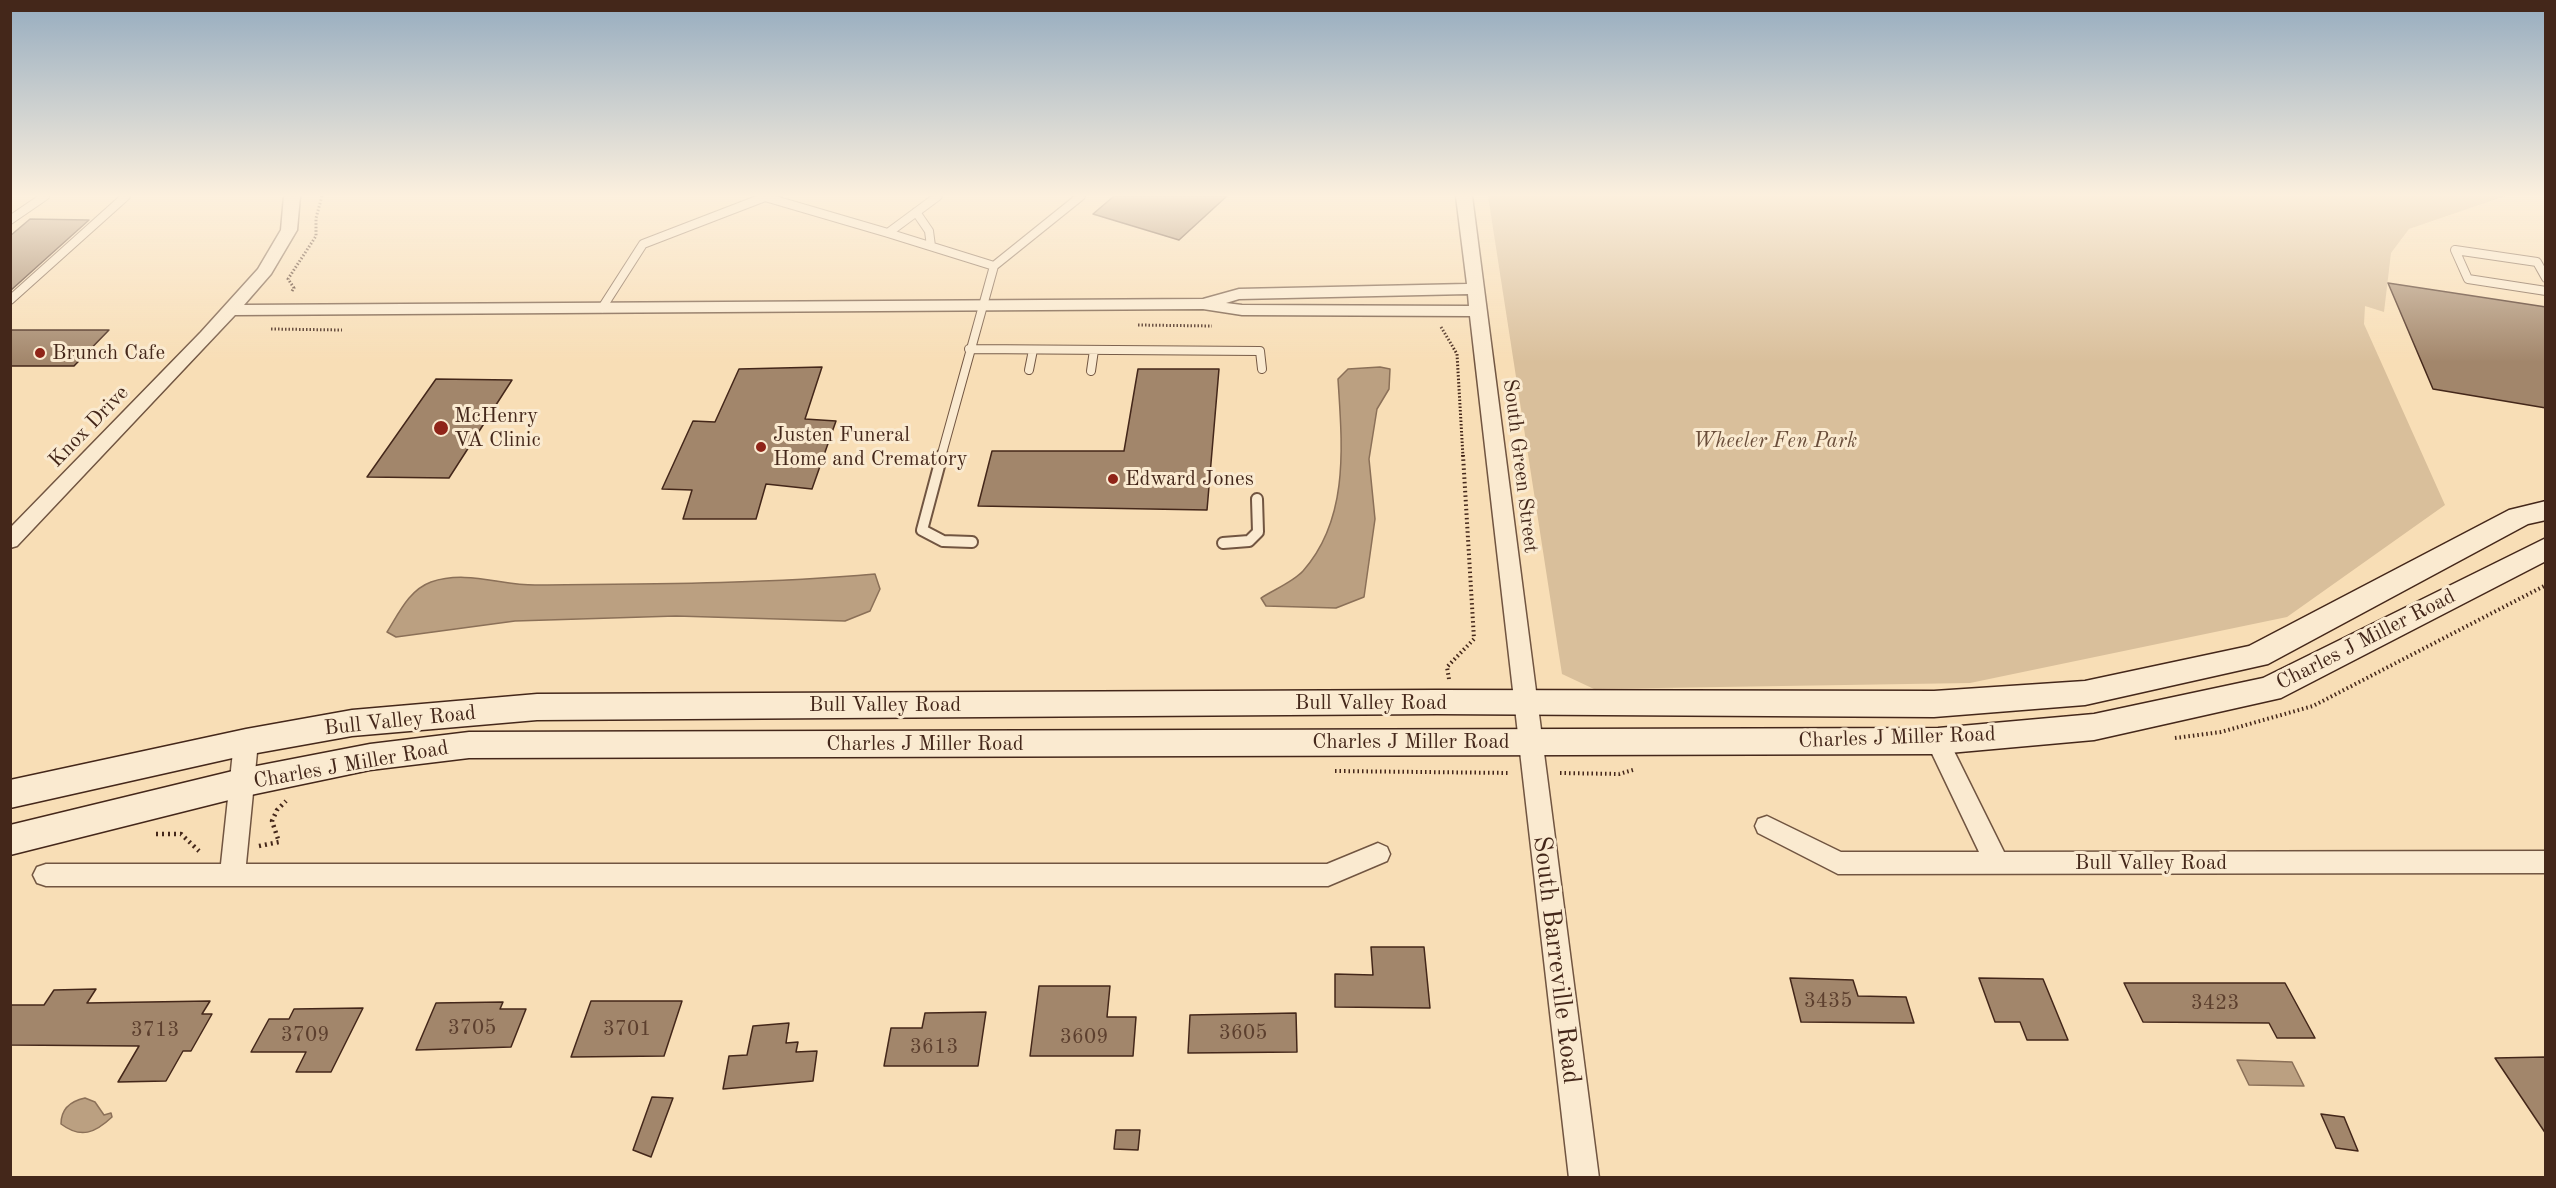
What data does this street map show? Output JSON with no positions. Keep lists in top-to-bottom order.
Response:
{
  "streets": {
    "street": [
      "Knox Drive",
      "South Green Street",
      "Charles J Miller Road",
      "Bull Valley Road",
      "South Barreville Road"
    ]
  },
  "crossings": [
    ["South Green Street", "Charles J Miller Road"],
    ["South Green Street", "Bull Valley Road"],
    ["South Green Street", "South Barreville Road"],
    ["Charles J Miller Road", "Bull Valley Road"],
    ["Charles J Miller Road", "South Barreville Road"]
  ],
  "parks": ["Wheeler Fen Park"],
  "places": [
    "Brunch Cafe",
    "McHenry VA Clinic",
    "Justen Funeral Home and Crematory",
    "Edward Jones"
  ],
  "house_numbers": [
    "3435",
    "3423",
    "3705",
    "3701",
    "3713",
    "3605",
    "3709",
    "3609",
    "3613"
  ]
}
